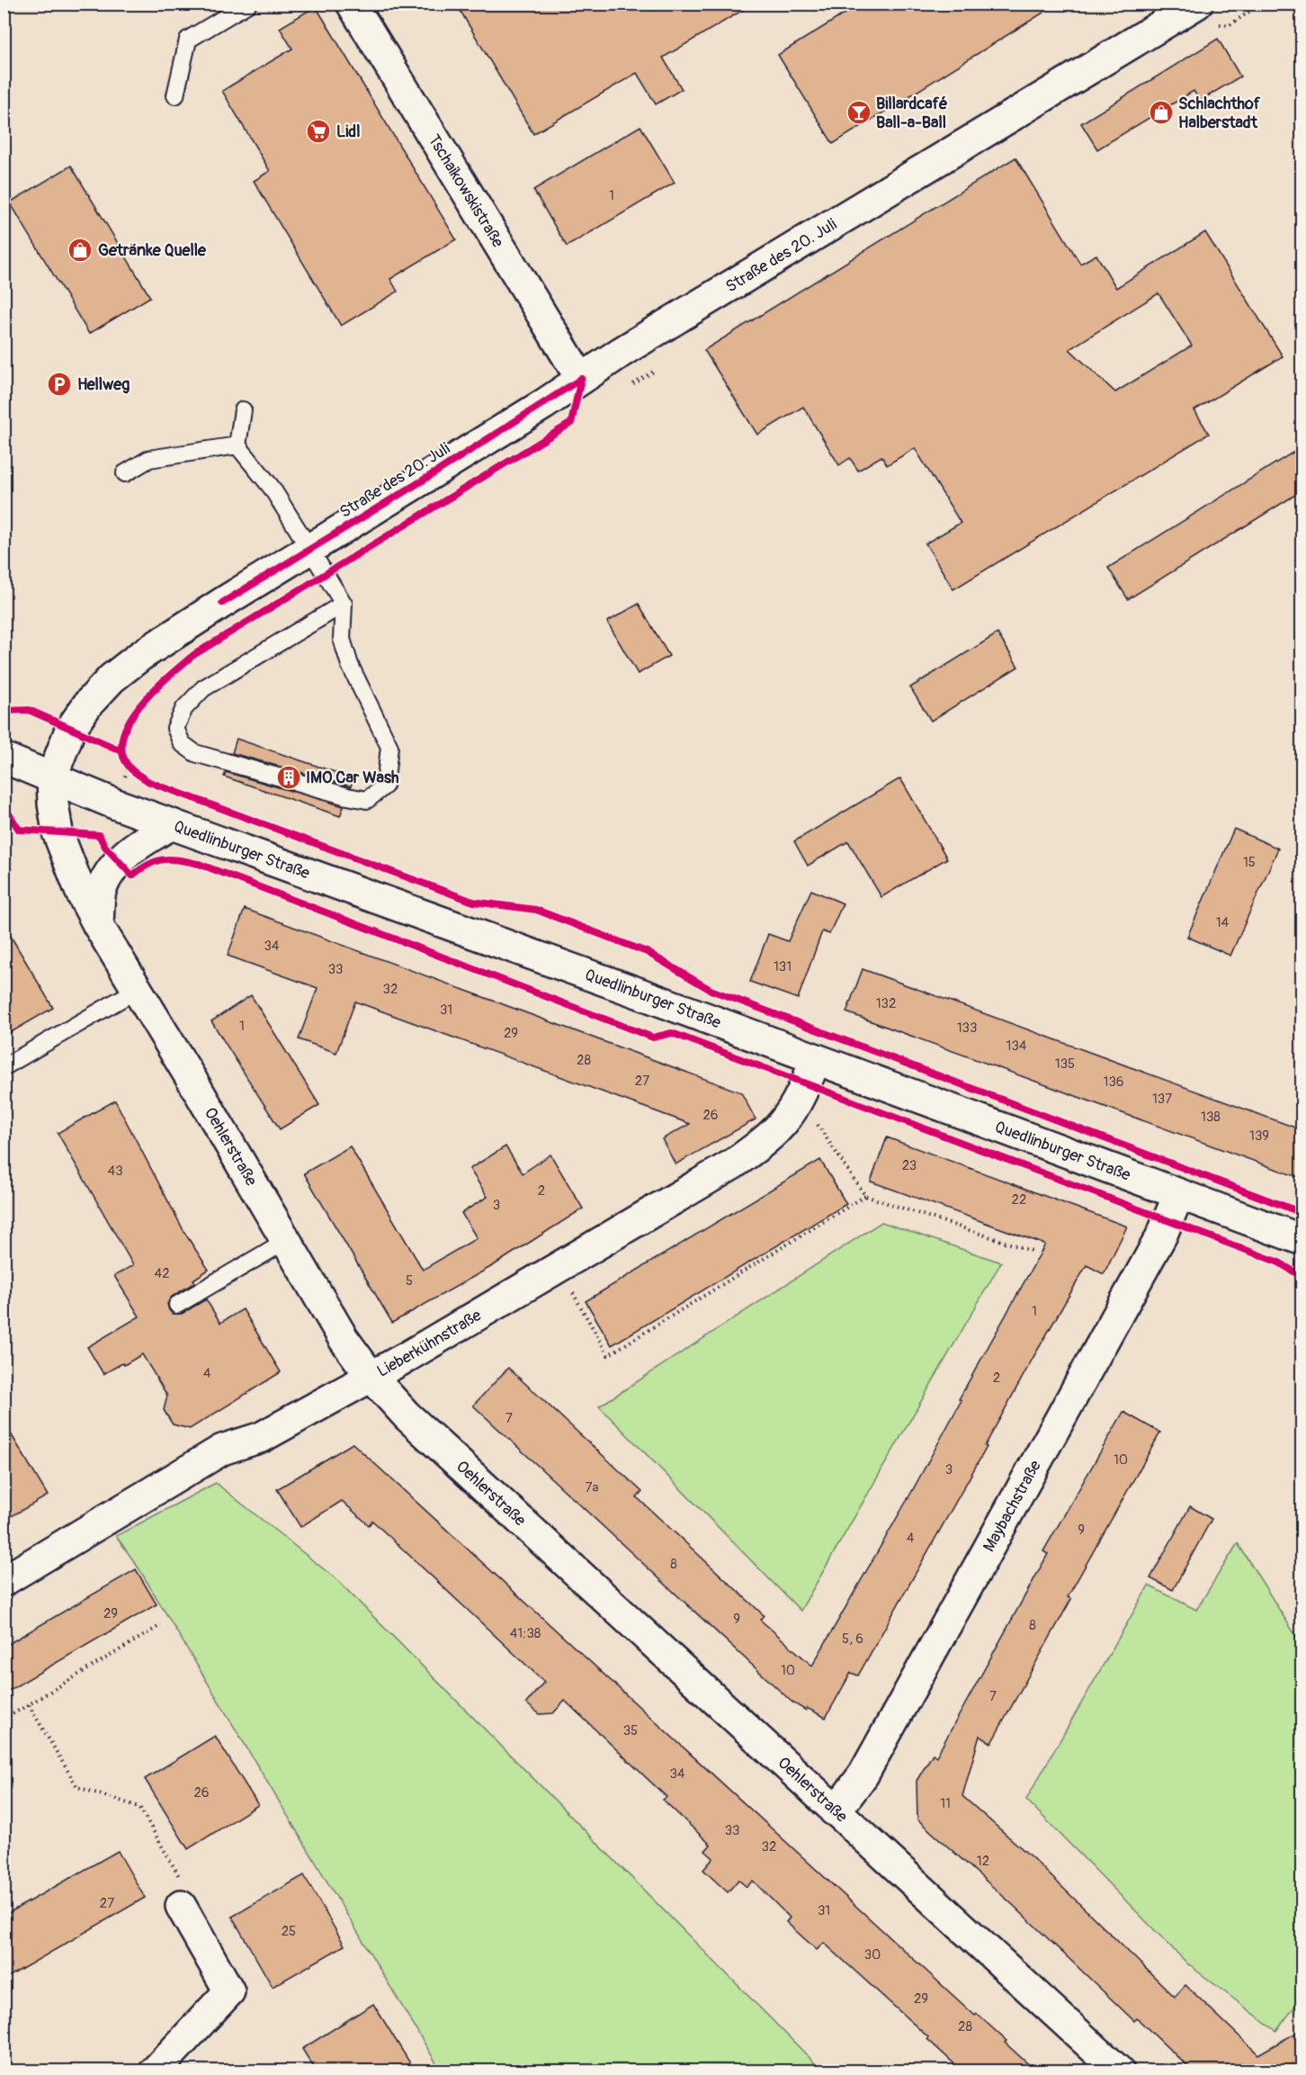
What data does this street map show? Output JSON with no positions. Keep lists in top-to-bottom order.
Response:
{
  "streets": {
    "street": [
      "Tschaikowskistraße",
      "Straße des 20. Juli",
      "Quedlinburger Straße",
      "Oehlerstraße",
      "Lieberkühnstraße",
      "Maybachstraße"
    ]
  },
  "crossings": [
    ["Tschaikowskistraße", "Straße des 20. Juli"],
    ["Straße des 20. Juli", "Quedlinburger Straße"],
    ["Straße des 20. Juli", "Oehlerstraße"],
    ["Quedlinburger Straße", "Oehlerstraße"],
    ["Quedlinburger Straße", "Lieberkühnstraße"],
    ["Quedlinburger Straße", "Maybachstraße"],
    ["Oehlerstraße", "Lieberkühnstraße"],
    ["Oehlerstraße", "Maybachstraße"]
  ],
  "places": {
    "bar": ["Billardcafé Ball-a-Ball"],
    "shop": ["Schlachthof Halberstadt", "Getränke Quelle"],
    "supermarket": ["Lidl"],
    "parking": ["Hellweg"],
    "building": ["IMO Car Wash"]
  },
  "house_numbers": [
    "1",
    "15",
    "14",
    "34",
    "131",
    "33",
    "32",
    "132",
    "31",
    "1",
    "133",
    "29",
    "134",
    "28",
    "135",
    "27",
    "136",
    "137",
    "26",
    "138",
    "139",
    "23",
    "43",
    "2",
    "22",
    "3",
    "42",
    "5",
    "1",
    "4",
    "2",
    "7",
    "10",
    "3",
    "7a",
    "9",
    "4",
    "8",
    "29",
    "9",
    "8",
    "41;38",
    "5, 6",
    "10",
    "7",
    "35",
    "34",
    "26",
    "11",
    "33",
    "32",
    "12",
    "27",
    "31",
    "25",
    "30",
    "29",
    "28"
  ]
}
